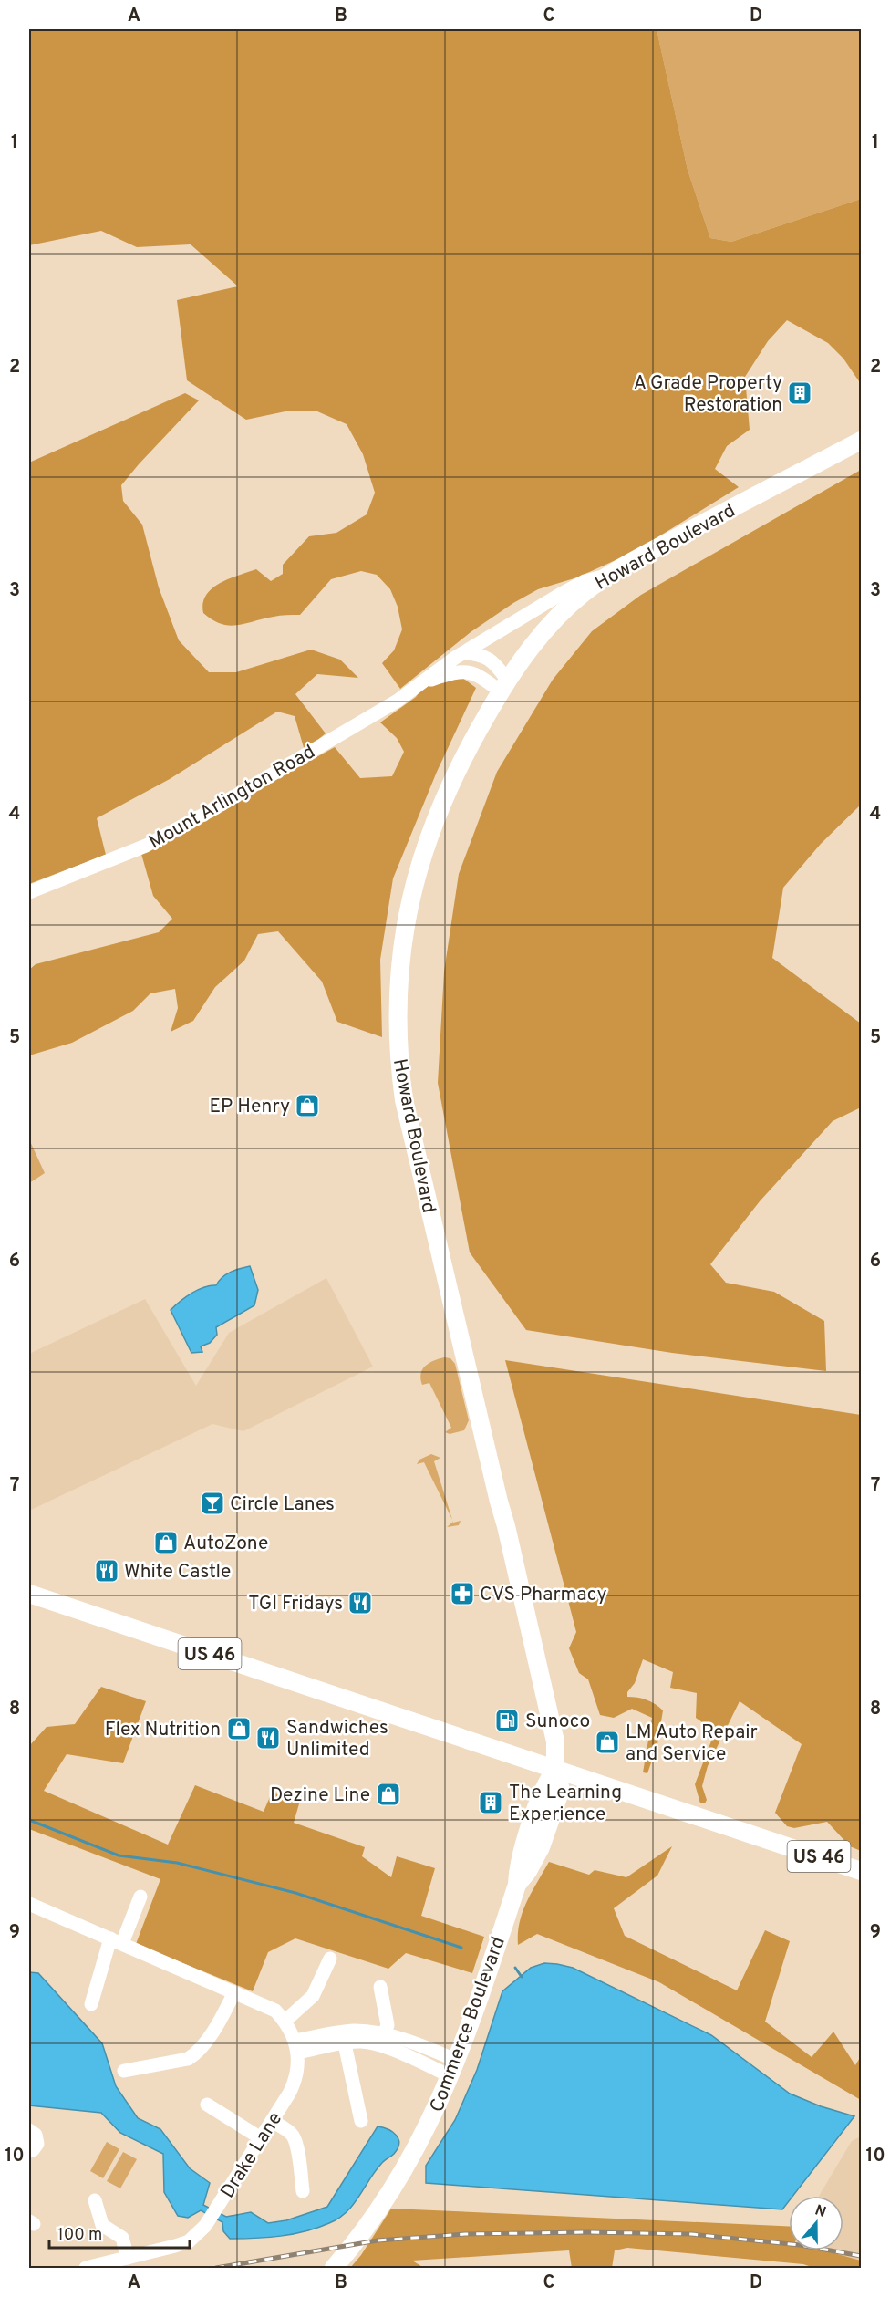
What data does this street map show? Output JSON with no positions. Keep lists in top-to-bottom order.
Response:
{
  "streets": {
    "main road": ["Howard Boulevard", "US 46", "Commerce Boulevard"],
    "street": ["Mount Arlington Road", "Drake Lane"]
  },
  "crossings": [
    ["Howard Boulevard", "Mount Arlington Road"],
    ["Howard Boulevard", "US 46"],
    ["Howard Boulevard", "Commerce Boulevard"],
    ["US 46", "Commerce Boulevard"]
  ],
  "places": {
    "building": ["A Grade Property Restoration", "The Learning Experience"],
    "shop": [
      "EP Henry",
      "AutoZone",
      "Flex Nutrition",
      "LM Auto Repair and Service",
      "Dezine Line"
    ],
    "bar": ["Circle Lanes"],
    "restaurant": ["White Castle", "TGI Fridays", "Sandwiches Unlimited"],
    "pharmacy": ["CVS Pharmacy"],
    "fuel station": ["Sunoco"]
  },
  "scale_bar": "100 m",
  "north": "top",
  "grid": {
    "columns": [
      "A",
      "B",
      "C",
      "D"
    ],
    "rows": [
      "1",
      "2",
      "3",
      "4",
      "5",
      "6",
      "7",
      "8",
      "9",
      "10"
    ]
  }
}
